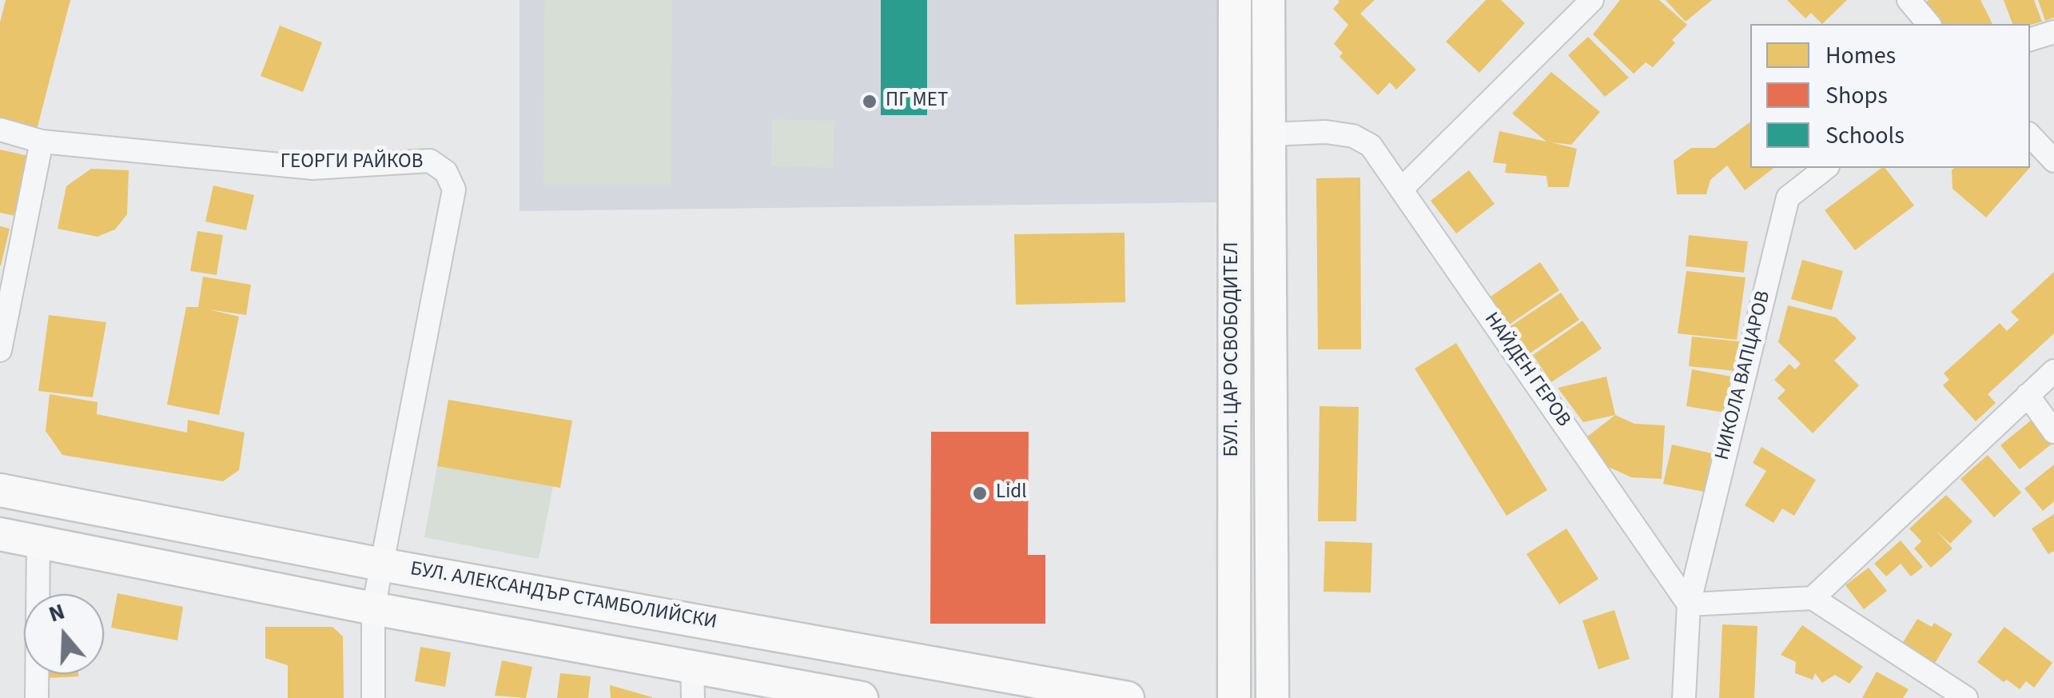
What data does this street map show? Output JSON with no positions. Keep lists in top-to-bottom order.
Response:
{
  "streets": {
    "street": [
      "ГЕОРГИ РАЙКОВ",
      "БУЛ. ЦАР ОСВОБОДИТЕЛ",
      "НАЙДЕН ГЕРОВ",
      "НИКОЛА ВАПЦАРОВ",
      "БУЛ. АЛЕКСАНДЪР СТАМБОЛИЙСКИ"
    ]
  },
  "crossings": [
    ["ГЕОРГИ РАЙКОВ", "БУЛ. АЛЕКСАНДЪР СТАМБОЛИЙСКИ"],
    ["БУЛ. ЦАР ОСВОБОДИТЕЛ", "НАЙДЕН ГЕРОВ"],
    ["НАЙДЕН ГЕРОВ", "НИКОЛА ВАПЦАРОВ"]
  ],
  "places": ["ПГ МЕТ", "Lidl"],
  "legend": ["Homes", "Shops", "Schools"],
  "north": "top"
}
